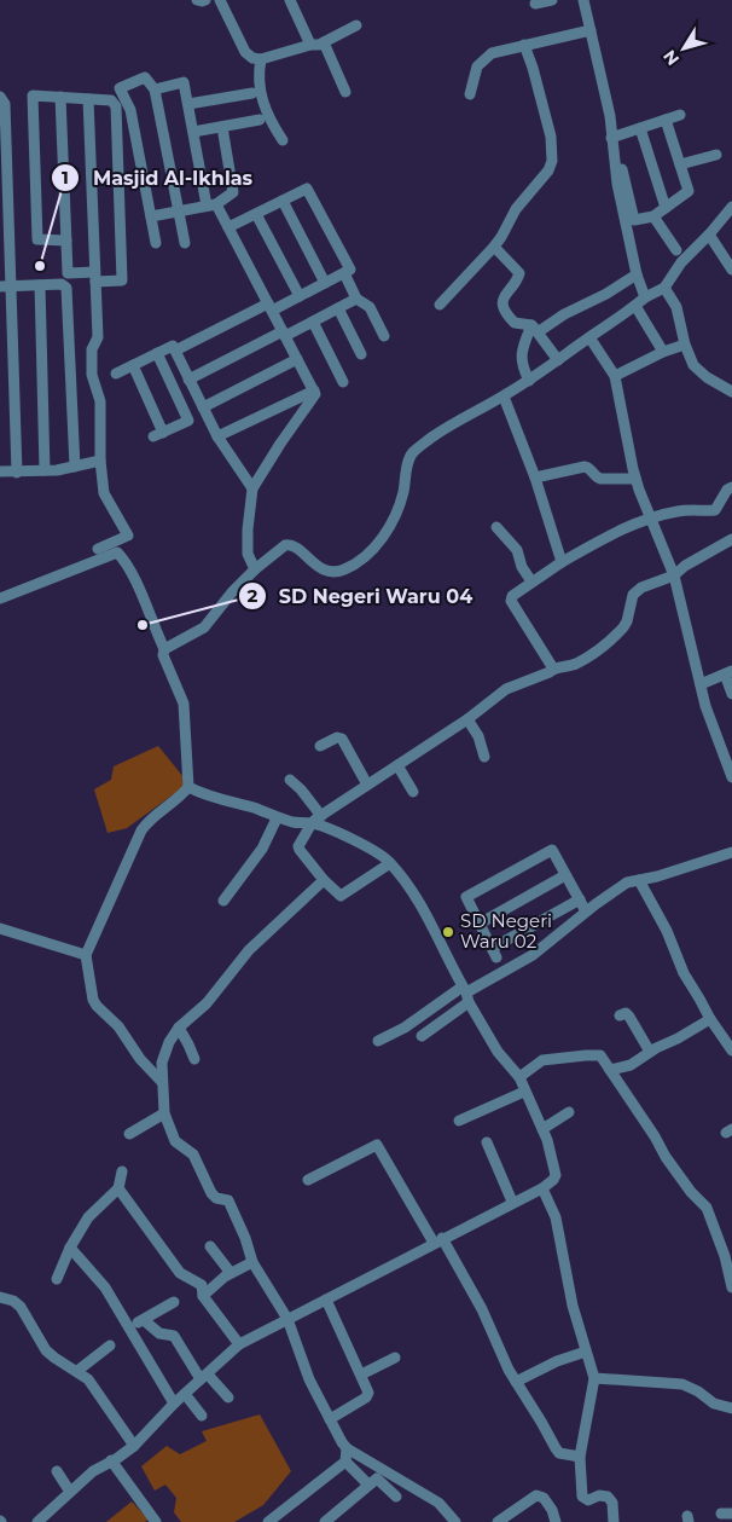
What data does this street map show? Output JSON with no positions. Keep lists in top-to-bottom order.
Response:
{
  "places": ["Masjid Al-Ikhlas", "SD Negeri Waru 04", "SD Negeri Waru 02"],
  "north": "bottom left"
}
